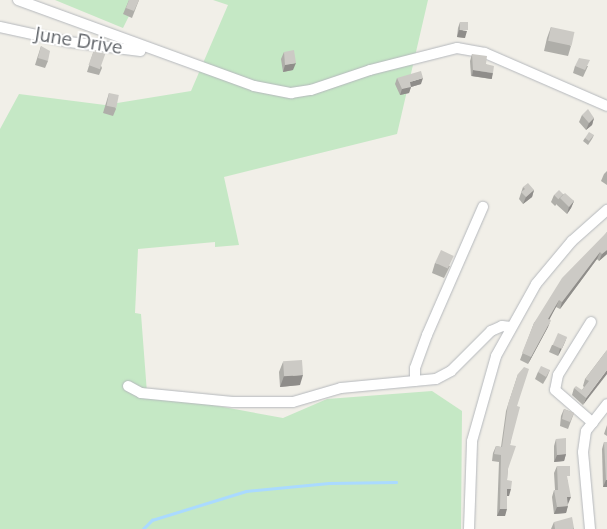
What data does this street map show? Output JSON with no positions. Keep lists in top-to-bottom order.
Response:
{
  "streets": {
    "street": ["June Drive"]
  }
}
